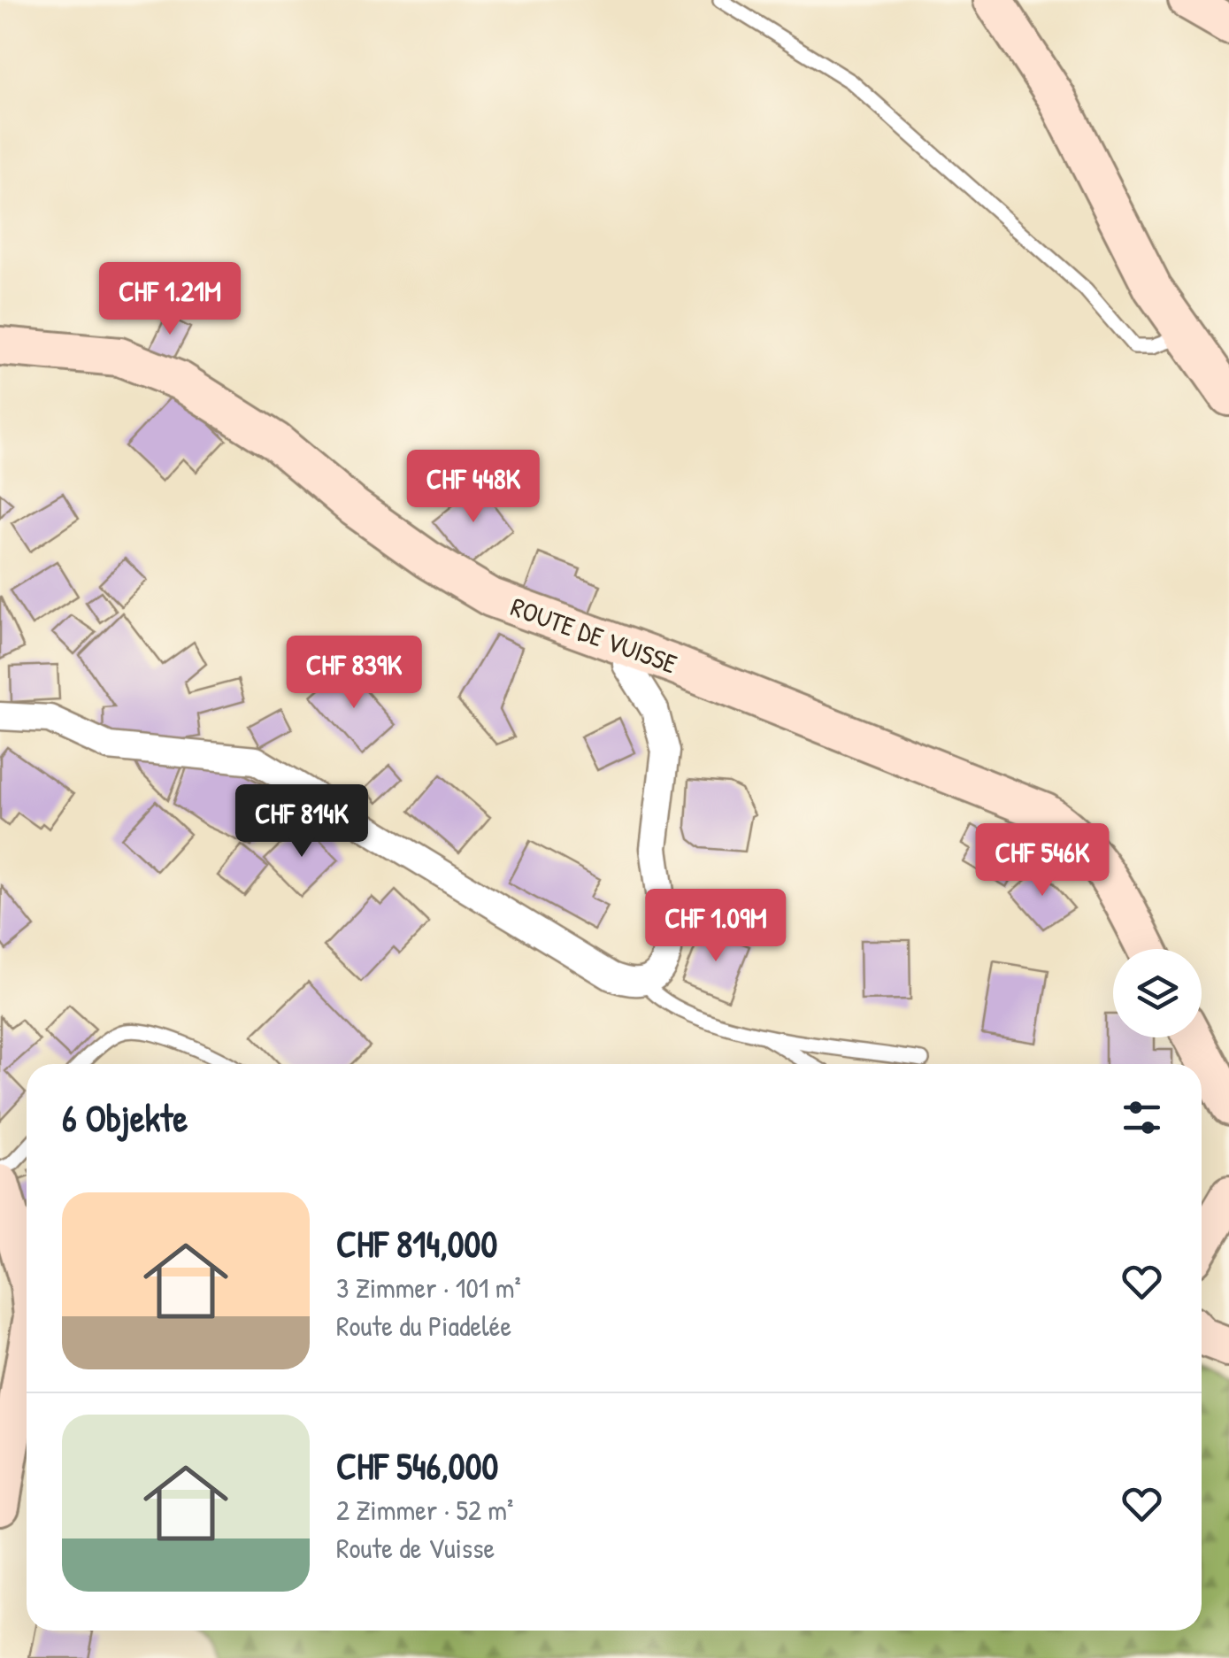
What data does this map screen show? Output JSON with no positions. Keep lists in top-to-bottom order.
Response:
{
  "streets": {
    "street": ["ROUTE DE VUISSE"]
  },
  "page": {
    "price": [
      "CHF 1.21M",
      "CHF 448K",
      "CHF 839K",
      "CHF 814K",
      "CHF 546K",
      "CHF 1.09M"
    ],
    "heading": "6 Objekte",
    "list": [
      {
        "name": "CHF 814,000",
        "note": "3 Zimmer · 101 m² · Route du Piadelée"
      },
      {
        "name": "CHF 546,000",
        "note": "2 Zimmer · 52 m² · Route de Vuisse"
      }
    ]
  }
}
